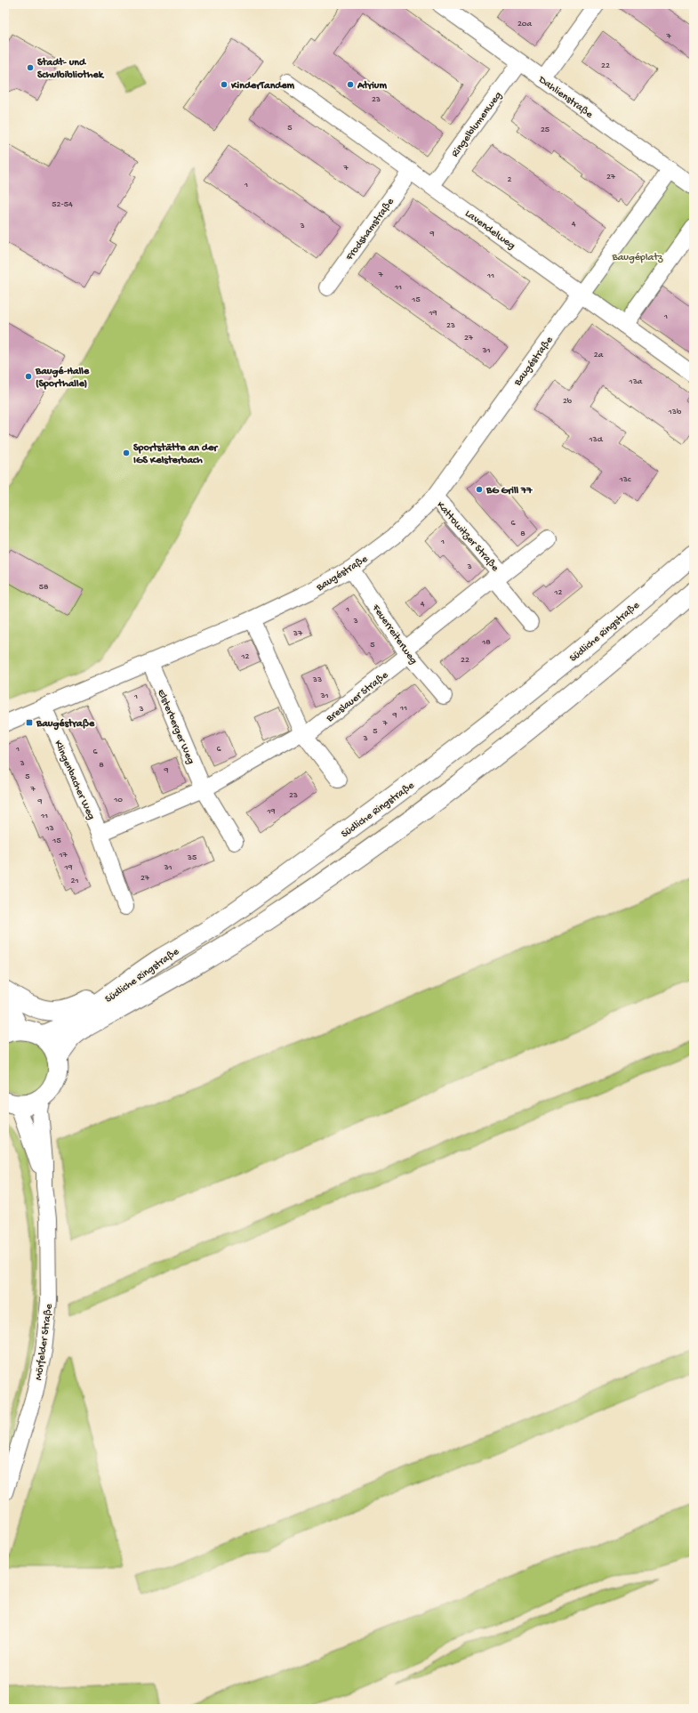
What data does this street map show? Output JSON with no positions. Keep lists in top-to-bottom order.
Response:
{
  "streets": {
    "main road": ["Südliche Ringstraße"],
    "street": [
      "Dahlienstraße",
      "Ringelblumenweg",
      "Frodshamstraße",
      "Lavendelweg",
      "Baugéstraße",
      "Kattowitzer Straße",
      "Feuerreiterweg",
      "Breslauer Straße",
      "Elsterberger Weg",
      "Klingenbacher Weg",
      "Mörfelder Straße"
    ]
  },
  "crossings": [
    ["Dahlienstraße", "Ringelblumenweg"],
    ["Ringelblumenweg", "Lavendelweg"],
    ["Frodshamstraße", "Lavendelweg"],
    ["Lavendelweg", "Baugéstraße"],
    ["Baugéstraße", "Kattowitzer Straße"],
    ["Baugéstraße", "Feuerreiterweg"],
    ["Baugéstraße", "Elsterberger Weg"],
    ["Baugéstraße", "Klingenbacher Weg"],
    ["Kattowitzer Straße", "Feuerreiterweg"],
    ["Kattowitzer Straße", "Breslauer Straße"],
    ["Feuerreiterweg", "Breslauer Straße"],
    ["Elsterberger Weg", "Klingenbacher Weg"]
  ],
  "parks": ["Baugéplatz"],
  "places": {
    "other": [
      "Stadt- und Schulbibliothek",
      "KinderTandem",
      "Atrium",
      "Baugé-Halle (Sporthalle)",
      "Sportstätte an der IGS Kelsterbach",
      "BG Grill 77"
    ],
    "transit": ["Baugéstraße"]
  },
  "house_numbers": [
    "20a",
    "7",
    "22",
    "23",
    "5",
    "25",
    "7",
    "27",
    "2",
    "1",
    "52-54",
    "4",
    "3",
    "9",
    "7",
    "11",
    "11",
    "15",
    "19",
    "1",
    "23",
    "27",
    "31",
    "2a",
    "13a",
    "2b",
    "13b",
    "13d",
    "13c",
    "6",
    "8",
    "1",
    "3",
    "58",
    "12",
    "4",
    "1",
    "3",
    "37",
    "18",
    "5",
    "12",
    "22",
    "33",
    "31",
    "1",
    "11",
    "3",
    "9",
    "7",
    "5",
    "3",
    "1",
    "6",
    "6",
    "3",
    "8",
    "9",
    "5",
    "7",
    "23",
    "10",
    "9",
    "19",
    "11",
    "13",
    "15",
    "17",
    "35",
    "19",
    "31",
    "27",
    "21"
  ]
}
